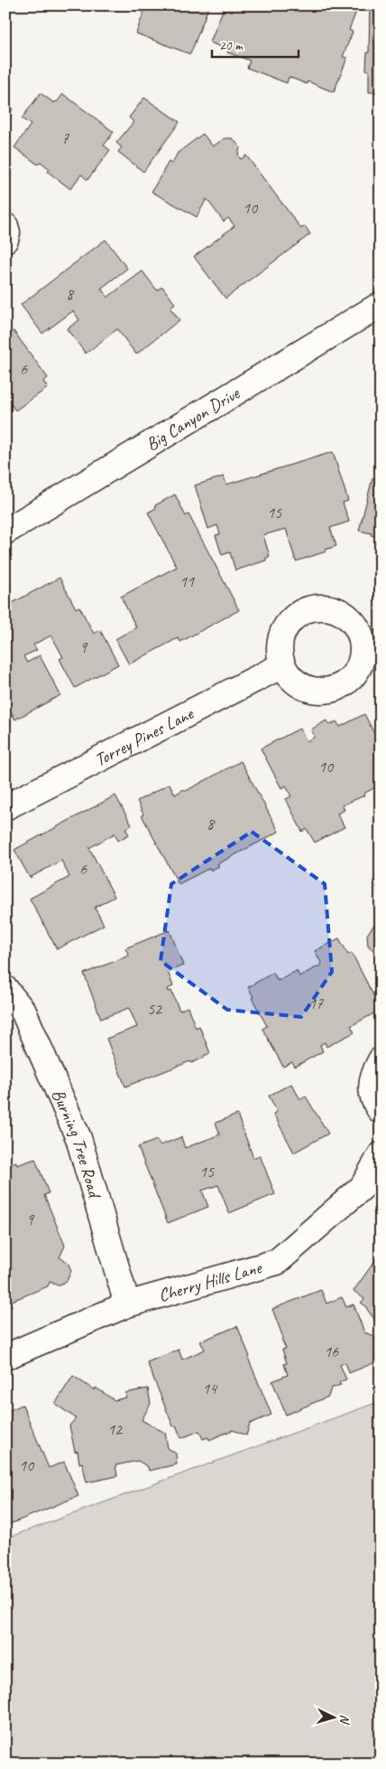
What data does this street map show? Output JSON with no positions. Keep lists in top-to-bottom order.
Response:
{
  "streets": {
    "street": [
      "Big Canyon Drive",
      "Torrey Pines Lane",
      "Burning Tree Road",
      "Cherry Hills Lane"
    ]
  },
  "crossings": [
    ["Burning Tree Road", "Cherry Hills Lane"]
  ],
  "house_numbers": [
    "7",
    "10",
    "8",
    "6",
    "15",
    "11",
    "9",
    "10",
    "8",
    "6",
    "17",
    "52",
    "15",
    "9",
    "16",
    "14",
    "12",
    "10"
  ],
  "scale_bar": "20 m",
  "north": "right"
}
